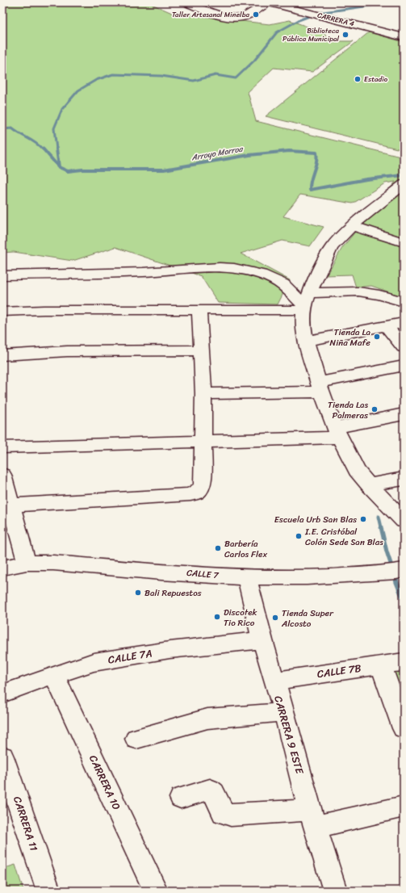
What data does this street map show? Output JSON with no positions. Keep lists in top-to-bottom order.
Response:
{
  "streets": {
    "street": [
      "CARRERA 4",
      "CALLE 7",
      "CALLE 7A",
      "CALLE 7B",
      "CARRERA 9 ESTE",
      "CARRERA 10",
      "CARRERA 11"
    ]
  },
  "crossings": [
    ["CALLE 7", "CARRERA 9 ESTE"],
    ["CALLE 7A", "CARRERA 9 ESTE"],
    ["CALLE 7A", "CARRERA 10"],
    ["CALLE 7B", "CARRERA 9 ESTE"]
  ],
  "water": ["Arroyo Morroa"],
  "places": [
    "Taller Artesanal Minelba",
    "Biblioteca Pública Municipal",
    "Estadio",
    "Tienda La Niña Mafe",
    "Tienda Las Palmeras",
    "Escuela Urb San Blas",
    "I.E. Cristóbal Colón Sede San Blas",
    "Barbería Carlos Flex",
    "Bali Repuestos",
    "Discotek Tio Rico",
    "Tienda Super Alcosto"
  ]
}
